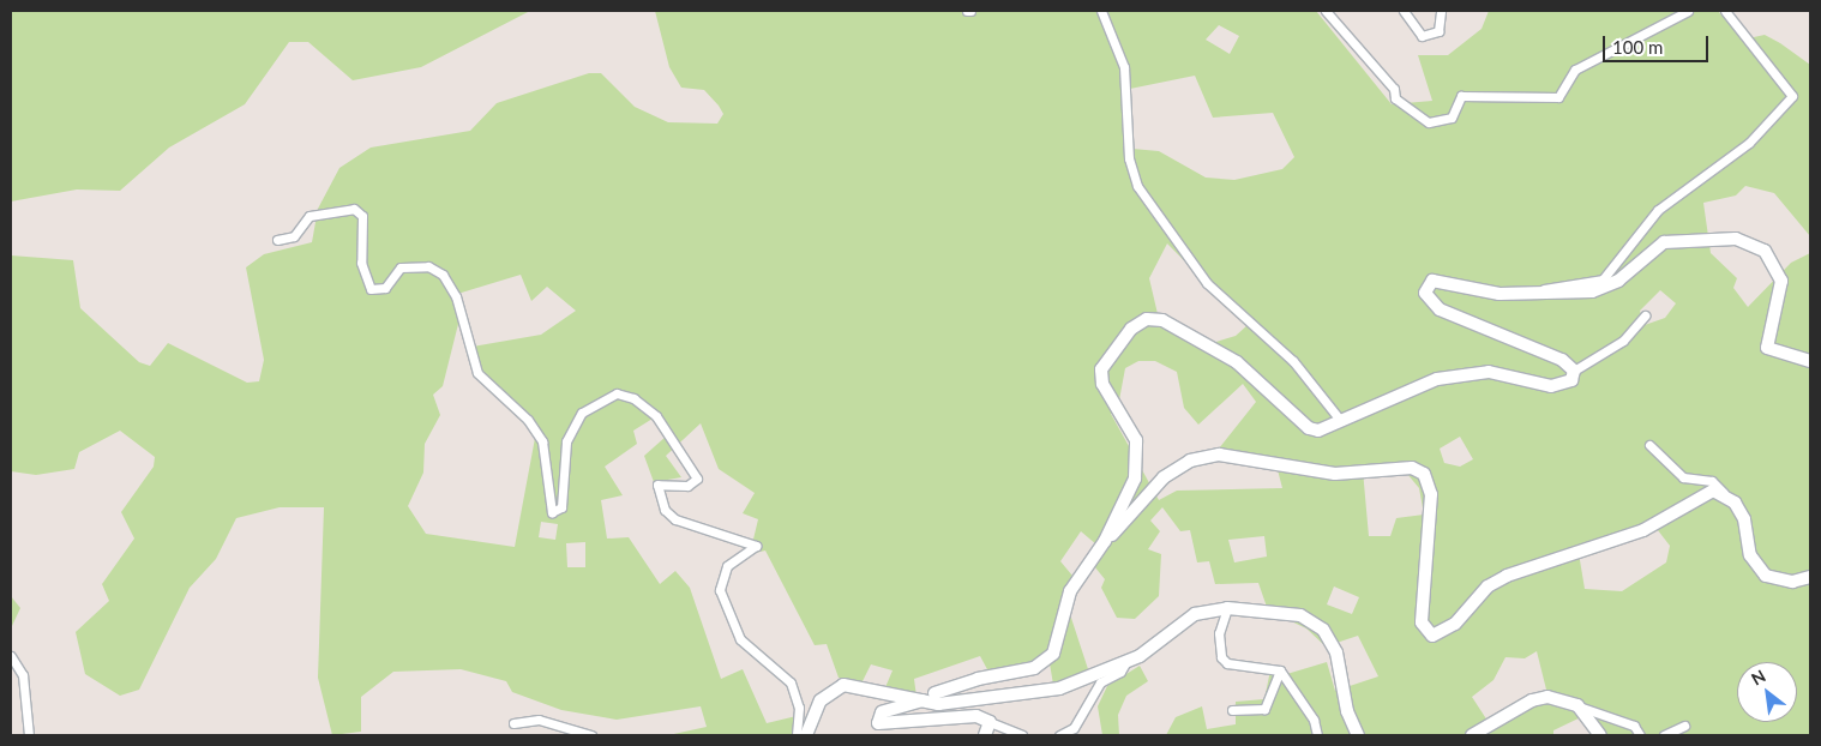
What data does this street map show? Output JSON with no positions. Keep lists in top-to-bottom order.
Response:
{
  "scale_bar": "100 m",
  "north": "top left"
}
